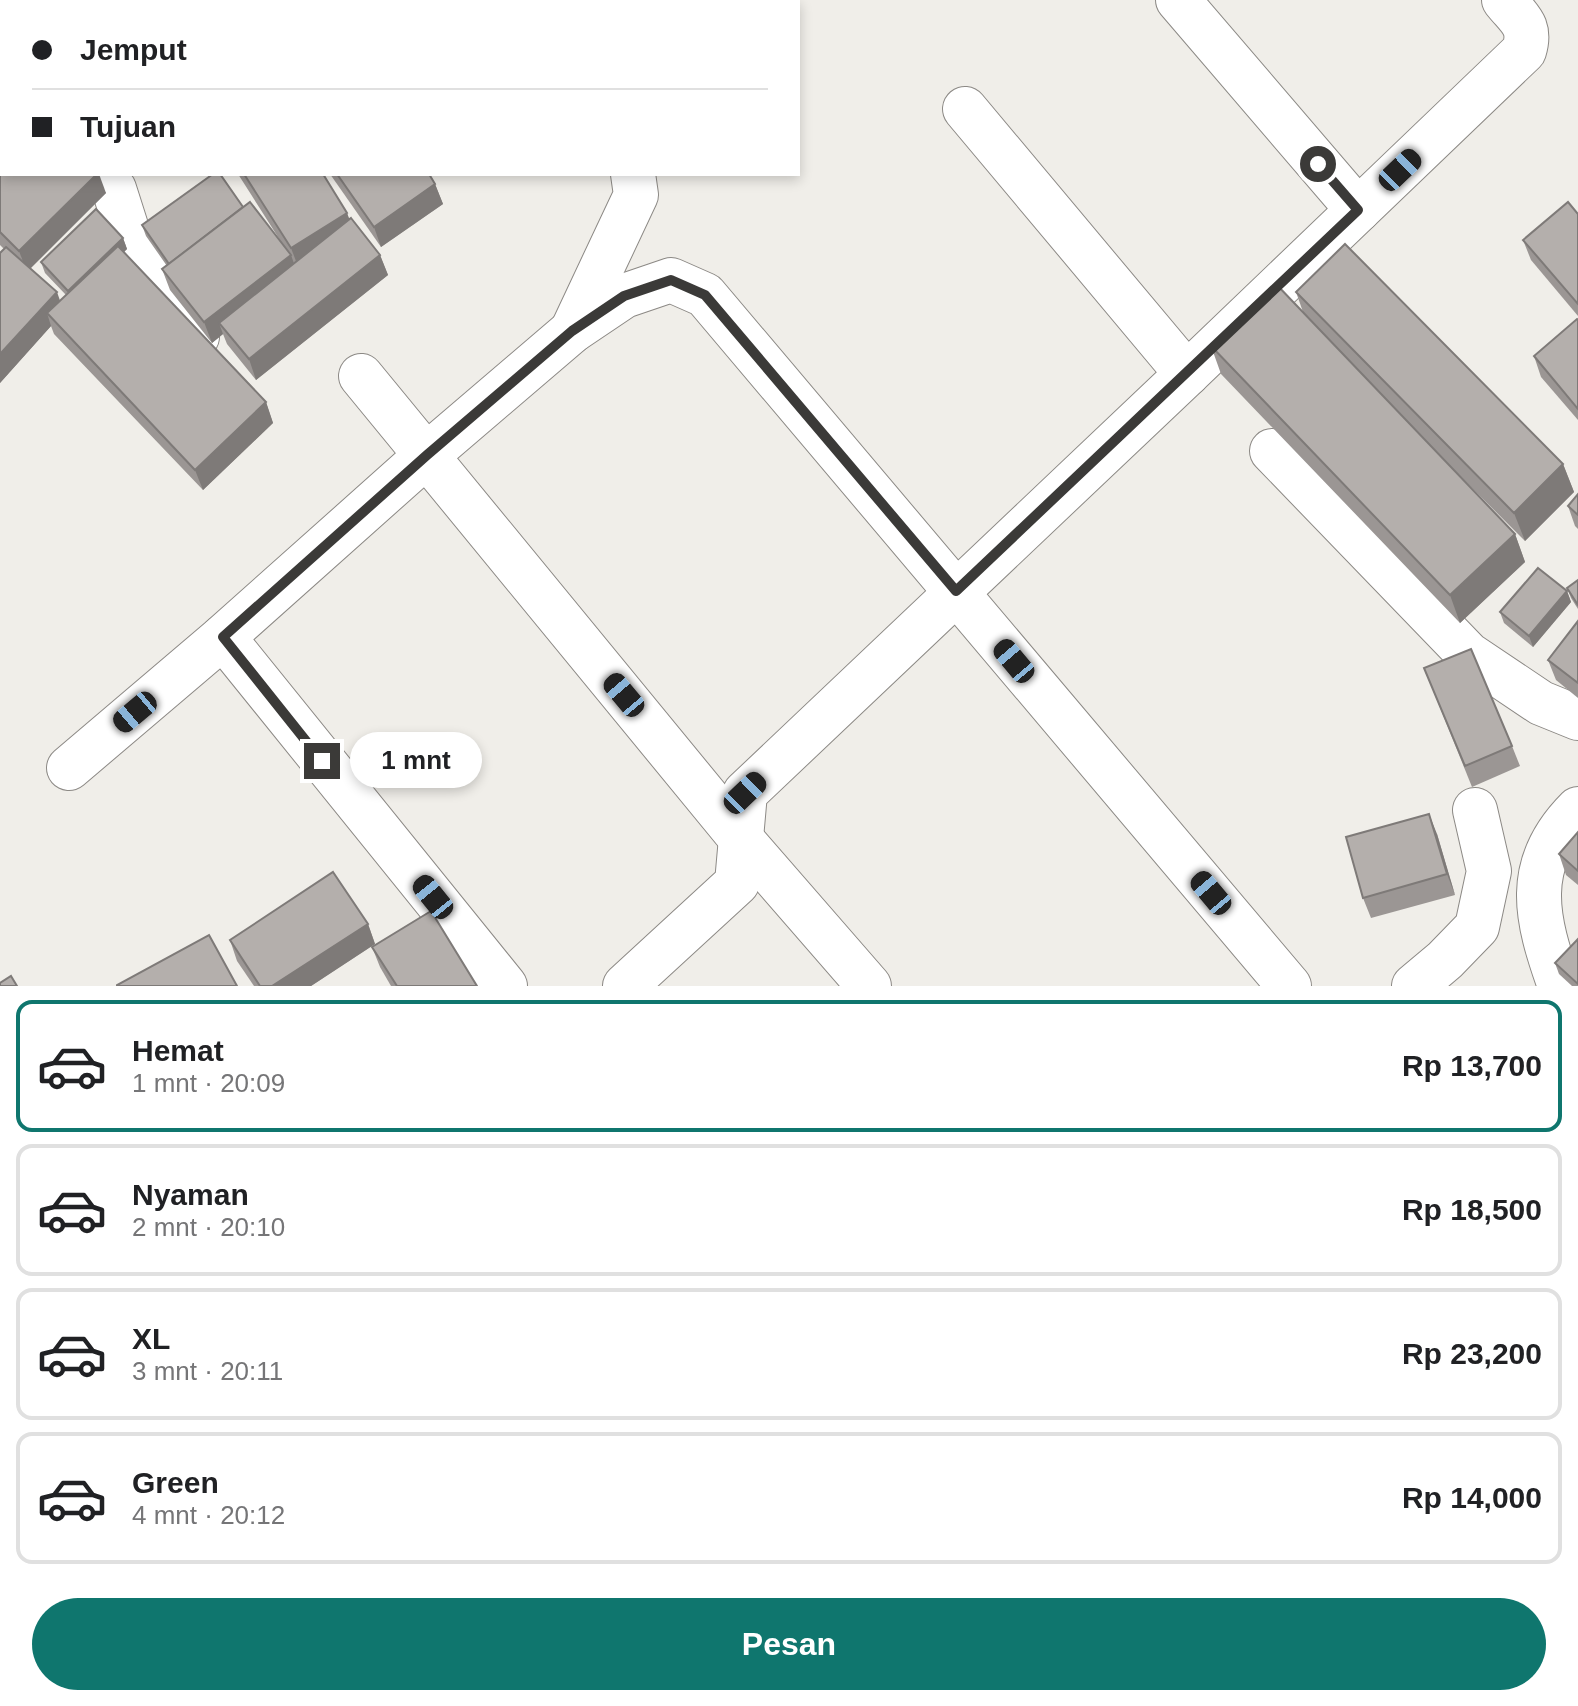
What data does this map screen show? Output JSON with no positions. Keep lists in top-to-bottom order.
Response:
{
  "page": {
    "banner": ["Jemput", "Tujuan"],
    "bubble": "1 mnt",
    "list": [
      {
        "name": "Hemat",
        "note": "1 mnt · 20:09",
        "value": "Rp 13,700"
      },
      {
        "name": "Nyaman",
        "note": "2 mnt · 20:10",
        "value": "Rp 18,500"
      },
      {
        "name": "XL",
        "note": "3 mnt · 20:11",
        "value": "Rp 23,200"
      },
      {
        "name": "Green",
        "note": "4 mnt · 20:12",
        "value": "Rp 14,000"
      }
    ],
    "buttons": "Pesan"
  }
}
